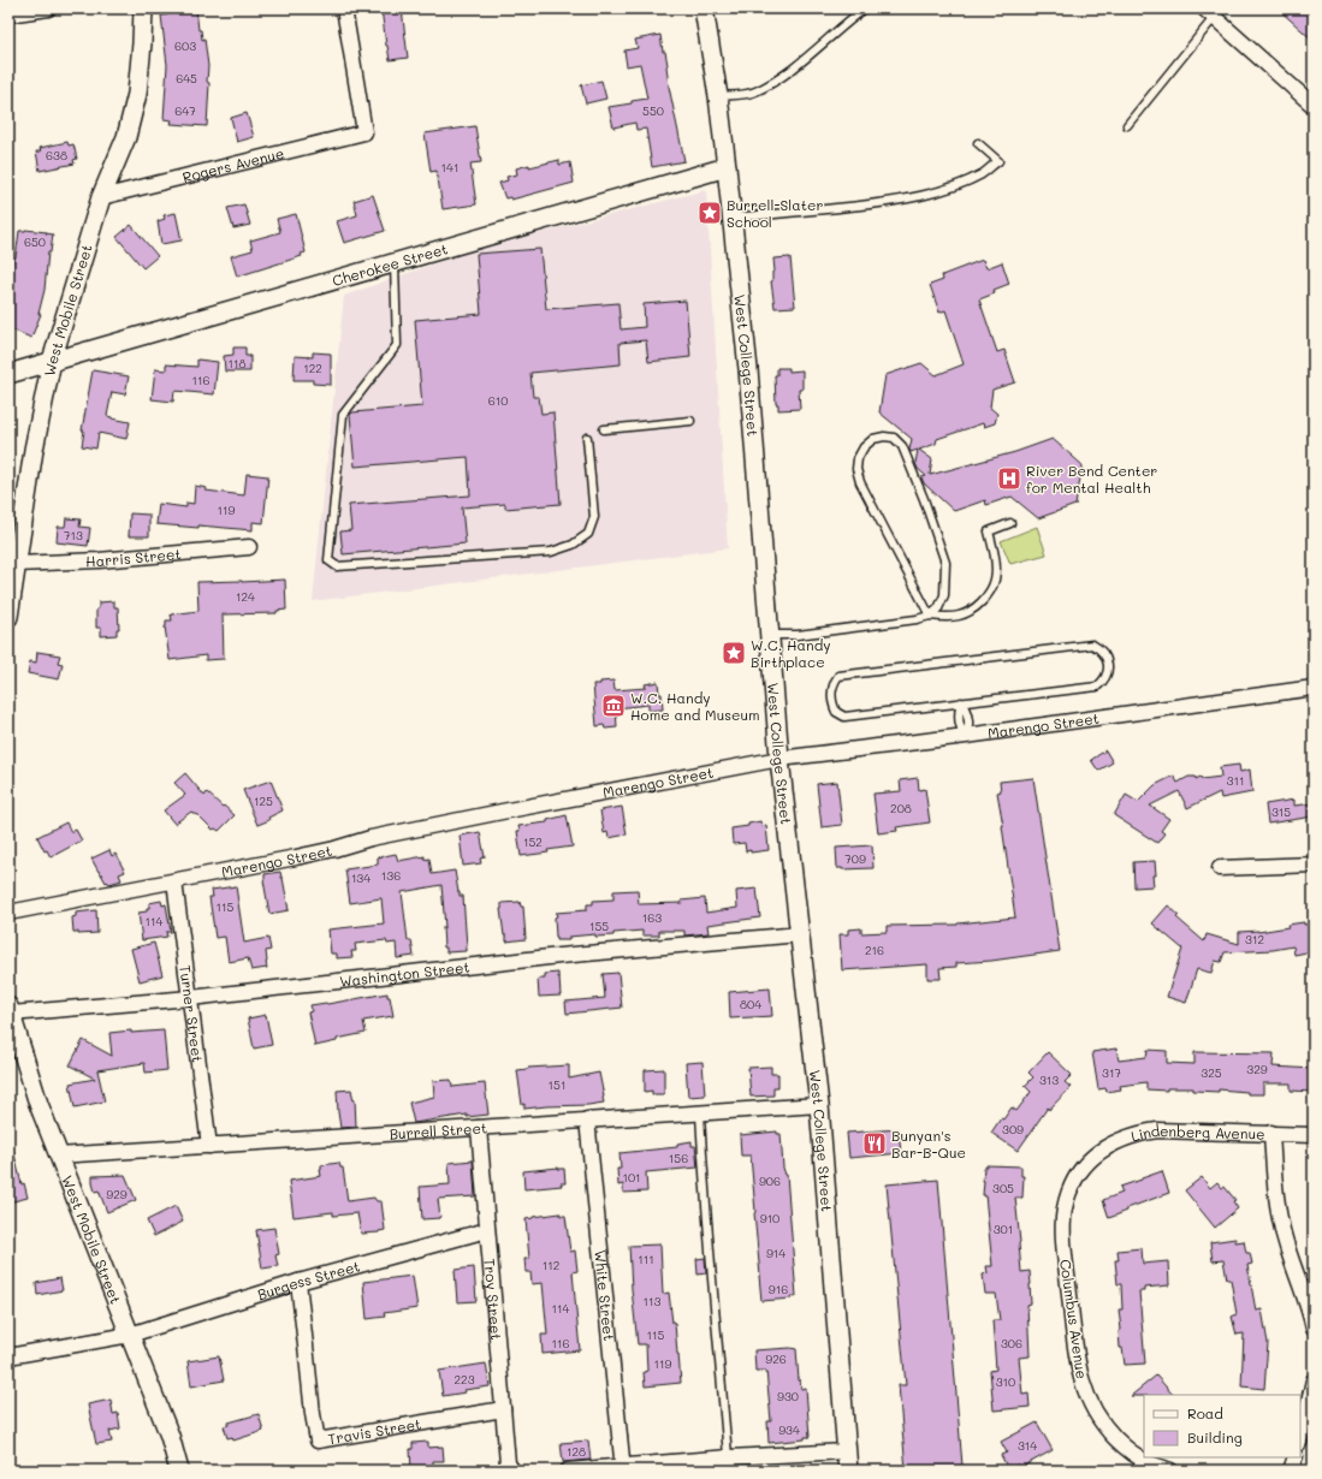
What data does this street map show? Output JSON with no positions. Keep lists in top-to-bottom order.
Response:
{
  "streets": {
    "street": [
      "Rogers Avenue",
      "Cherokee Street",
      "West Mobile Street",
      "West College Street",
      "Harris Street",
      "Marengo Street",
      "Washington Street",
      "Turner Street",
      "Burrell Street",
      "Lindenberg Avenue",
      "Burgess Street",
      "White Street",
      "Troy Street",
      "Columbus Avenue",
      "Travis Street"
    ]
  },
  "crossings": [
    ["Rogers Avenue", "West Mobile Street"],
    ["Cherokee Street", "West Mobile Street"],
    ["Cherokee Street", "West College Street"],
    ["West Mobile Street", "Harris Street"],
    ["West Mobile Street", "Washington Street"],
    ["West Mobile Street", "Burrell Street"],
    ["West Mobile Street", "Burgess Street"],
    ["West College Street", "Marengo Street"],
    ["West College Street", "Washington Street"],
    ["West College Street", "Burrell Street"],
    ["Marengo Street", "Turner Street"],
    ["Washington Street", "Turner Street"],
    ["Turner Street", "Burrell Street"],
    ["Burrell Street", "White Street"],
    ["Burrell Street", "Troy Street"],
    ["Lindenberg Avenue", "Columbus Avenue"],
    ["Burgess Street", "Troy Street"],
    ["Burgess Street", "Travis Street"],
    ["Troy Street", "Travis Street"]
  ],
  "places": {
    "place": ["Burrell-Slater School", "W.C. Handy Birthplace"],
    "hospital": ["River Bend Center for Mental Health"],
    "museum": ["W.C. Handy Home and Museum"],
    "restaurant": ["Bunyan's Bar-B-Que"]
  },
  "house_numbers": [
    "603",
    "645",
    "647",
    "550",
    "638",
    "141",
    "650",
    "118",
    "122",
    "116",
    "610",
    "119",
    "713",
    "124",
    "311",
    "125",
    "208",
    "315",
    "152",
    "709",
    "136",
    "134",
    "115",
    "163",
    "114",
    "155",
    "312",
    "216",
    "804",
    "329",
    "317",
    "325",
    "313",
    "151",
    "309",
    "156",
    "101",
    "906",
    "305",
    "929",
    "910",
    "301",
    "914",
    "111",
    "112",
    "916",
    "113",
    "114",
    "115",
    "116",
    "306",
    "926",
    "119",
    "223",
    "310",
    "930",
    "934",
    "314",
    "128"
  ],
  "legend": ["Road", "Building"]
}
